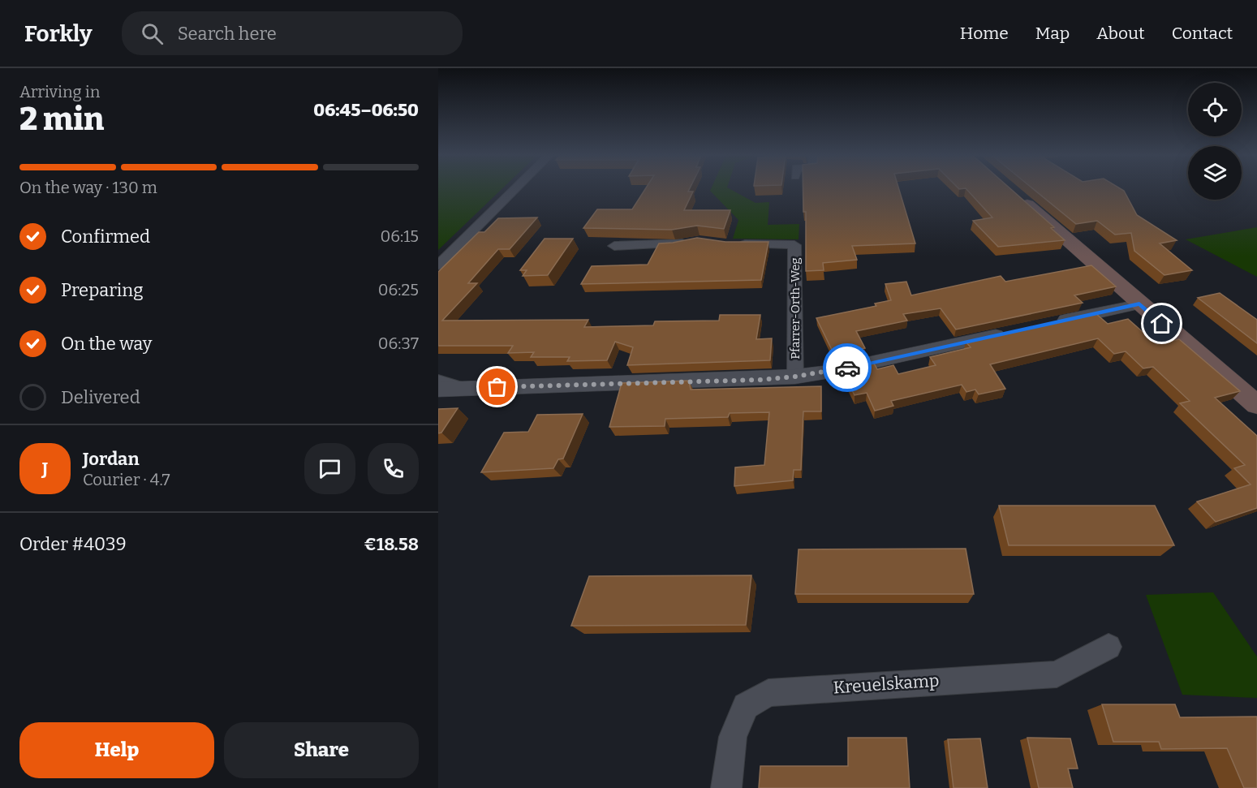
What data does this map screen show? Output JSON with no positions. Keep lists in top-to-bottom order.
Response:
{
  "streets": {
    "street": ["Pfarrer-Orth-Weg", "Kreuelskamp"]
  },
  "page": {
    "header": "Forkly",
    "search": "Search here",
    "nav": [
      "Home",
      "Map",
      "About",
      "Contact"
    ],
    "heading": ["2 min", "Arriving in", "06:45–06:50"],
    "panel": [
      "Jordan",
      "Courier · 4.7",
      "Order #4039",
      "€18.58"
    ],
    "bar": "On the way · 130 m",
    "list": [
      ["Confirmed", "06:15"],
      ["Preparing", "06:25"],
      ["On the way", "06:37"],
      "Delivered"
    ],
    "round": "J",
    "buttons": ["Help", "Share"]
  }
}
